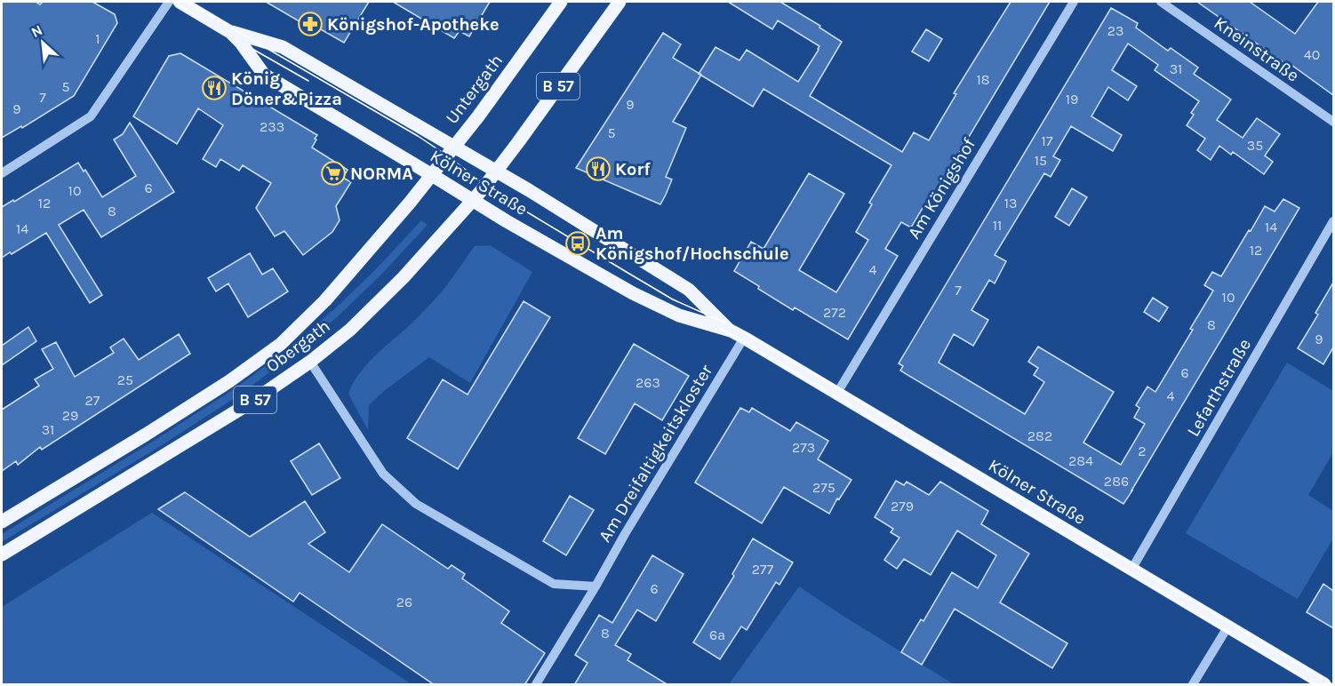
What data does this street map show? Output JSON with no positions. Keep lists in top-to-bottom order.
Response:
{
  "streets": {
    "main road": [
      "B 57",
      "Untergath",
      "Kölner Straße",
      "Obergath"
    ],
    "street": [
      "Kneinstraße",
      "Am Königshof",
      "Lefarthstraße",
      "Am Dreifaltigkeitskloster"
    ]
  },
  "crossings": [
    ["B 57", "Kölner Straße"],
    ["B 57", "Obergath"],
    ["Untergath", "Kölner Straße"],
    ["Untergath", "Obergath"],
    ["Kölner Straße", "Am Königshof"],
    ["Kölner Straße", "Obergath"],
    ["Kölner Straße", "Lefarthstraße"],
    ["Kölner Straße", "Am Dreifaltigkeitskloster"]
  ],
  "places": {
    "pharmacy": ["Königshof-Apotheke"],
    "restaurant": ["König Döner&Pizza", "Korf"],
    "supermarket": ["NORMA"],
    "bus stop": ["Am Königshof/Hochschule"]
  },
  "house_numbers": [
    "23",
    "1",
    "40",
    "31",
    "18",
    "5",
    "7",
    "19",
    "9",
    "9",
    "233",
    "5",
    "17",
    "35",
    "15",
    "6",
    "10",
    "12",
    "13",
    "8",
    "11",
    "14",
    "14",
    "12",
    "4",
    "7",
    "10",
    "272",
    "8",
    "9",
    "6",
    "25",
    "263",
    "4",
    "27",
    "29",
    "31",
    "282",
    "273",
    "2",
    "284",
    "286",
    "275",
    "279",
    "277",
    "6",
    "26",
    "8",
    "6a"
  ],
  "north": "top left"
}
